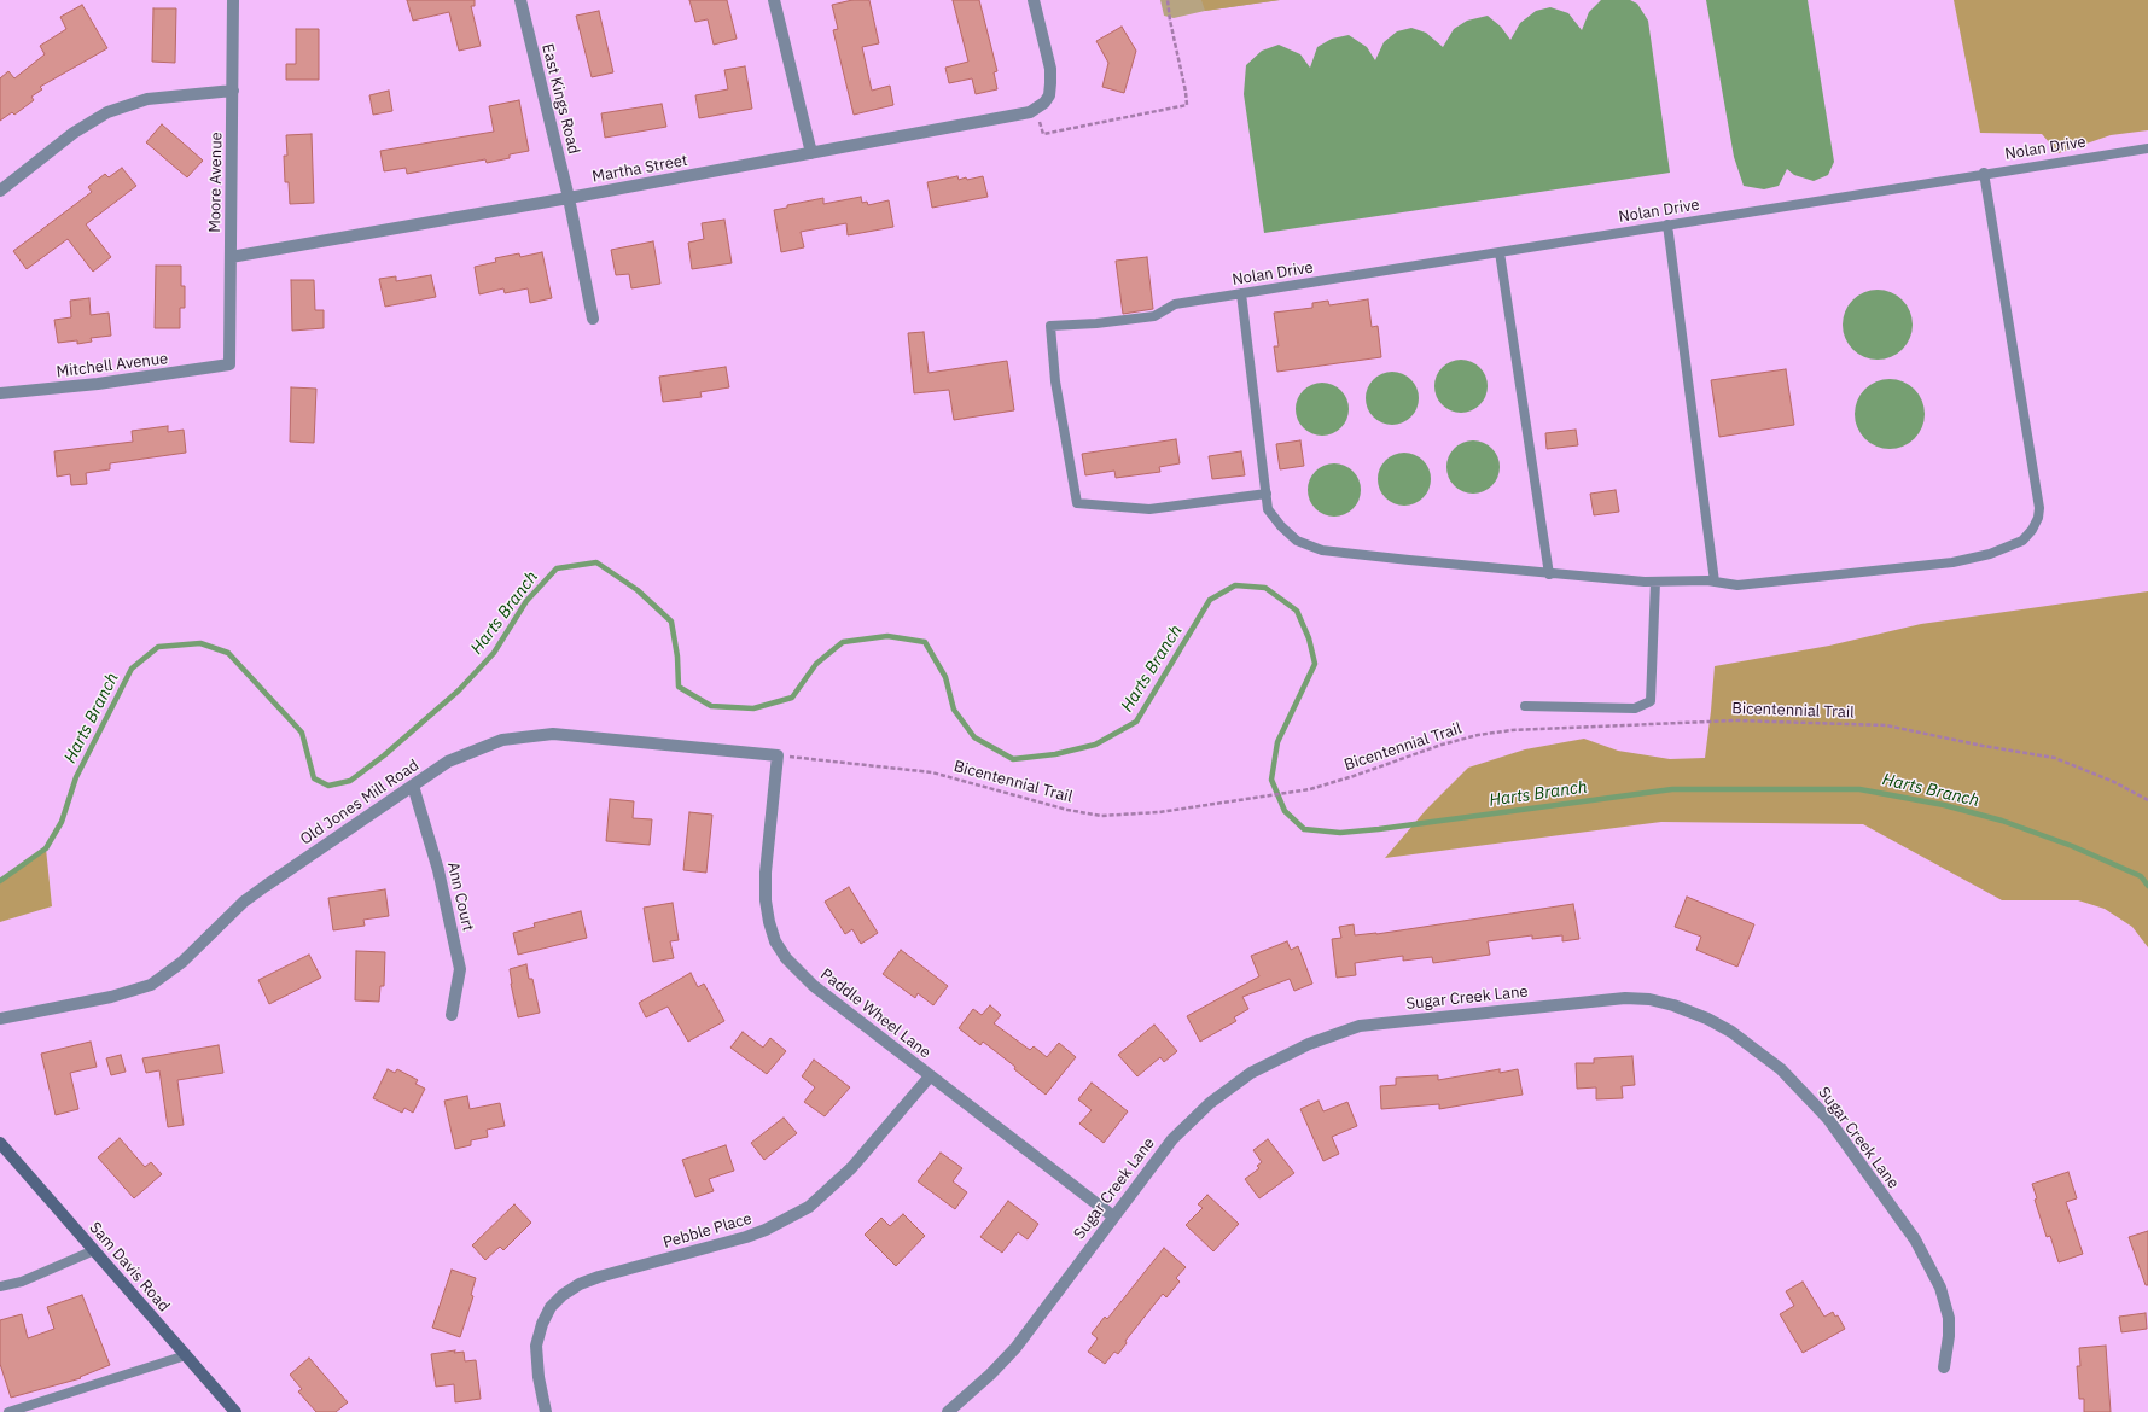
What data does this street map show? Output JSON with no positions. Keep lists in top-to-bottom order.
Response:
{
  "streets": {
    "street": [
      "East Kings Road",
      "Martha Street",
      "Moore Avenue",
      "Mitchell Avenue",
      "Old Jones Mill Road",
      "Ann Court",
      "Sugar Creek Lane",
      "Paddle Wheel Lane",
      "Pebble Place",
      "Sam Davis Road"
    ],
    "lane": ["Nolan Drive"],
    "path": ["Bicentennial Trail"]
  },
  "crossings": [
    ["East Kings Road", "Martha Street"],
    ["Martha Street", "Moore Avenue"],
    ["Moore Avenue", "Mitchell Avenue"],
    ["Bicentennial Trail", "Old Jones Mill Road"],
    ["Bicentennial Trail", "Paddle Wheel Lane"],
    ["Old Jones Mill Road", "Ann Court"],
    ["Old Jones Mill Road", "Paddle Wheel Lane"],
    ["Sugar Creek Lane", "Paddle Wheel Lane"],
    ["Paddle Wheel Lane", "Pebble Place"]
  ],
  "water": ["Harts Branch"]
}
